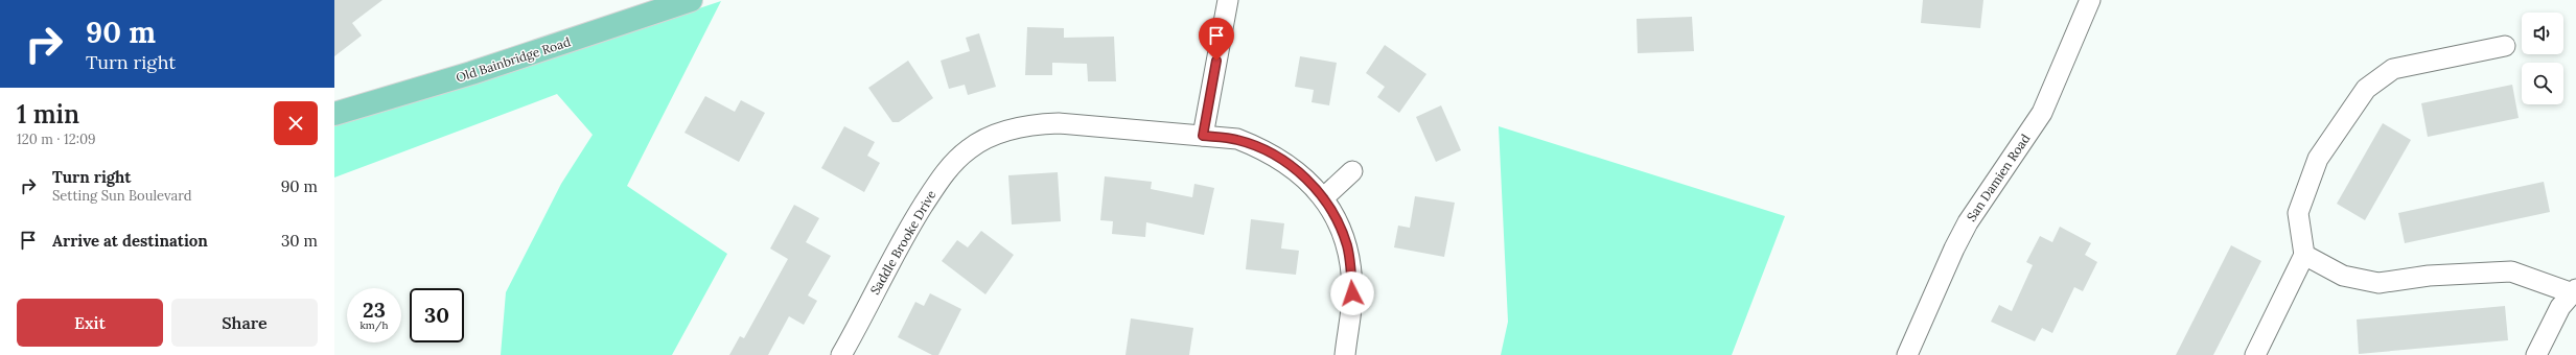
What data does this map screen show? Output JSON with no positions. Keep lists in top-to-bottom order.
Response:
{
  "streets": {
    "main road": ["Old Bainbridge Road"],
    "street": ["San Damien Road", "Saddle Brooke Drive"]
  },
  "page": {
    "turn": ["90 m", "Turn right"],
    "heading": ["1 min", "120 m · 12:09"],
    "list": [
      {
        "name": "Turn right",
        "note": "Setting Sun Boulevard",
        "value": "90 m"
      },
      {
        "name": "Arrive at destination",
        "value": "30 m"
      }
    ],
    "speed": "23 km/h",
    "limit": "30",
    "buttons": ["Exit", "Share"]
  }
}
